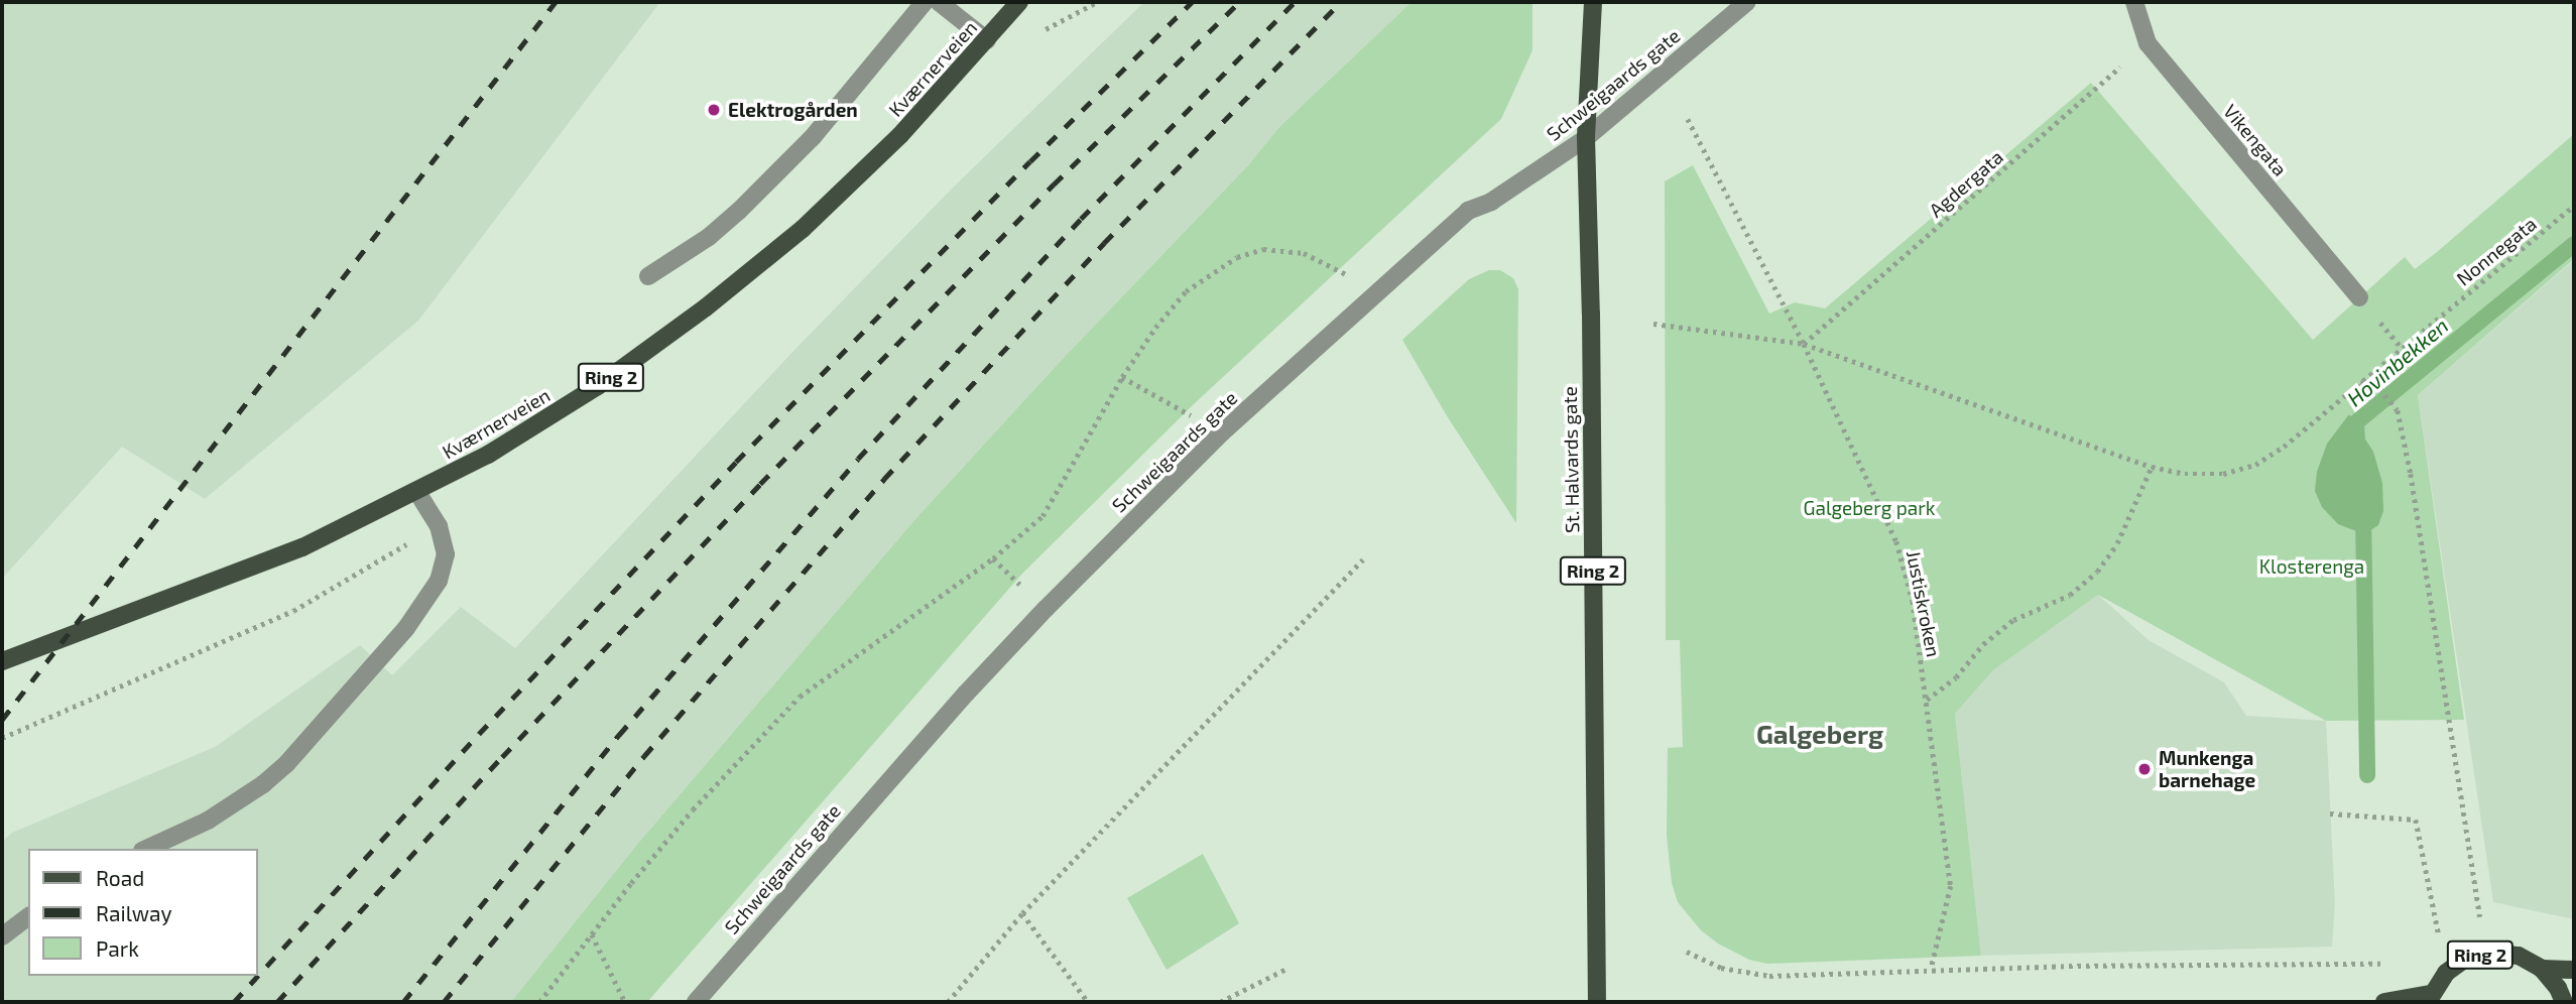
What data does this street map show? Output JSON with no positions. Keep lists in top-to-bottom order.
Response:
{
  "streets": {
    "main road": ["Kværnerveien", "Ring 2", "St. Halvards gate"],
    "street": ["Schweigaards gate", "Vikengata"],
    "path": ["Agdergata", "Nonnegata", "Justiskroken"]
  },
  "crossings": [
    ["Schweigaards gate", "St. Halvards gate"],
    ["Vikengata", "Agdergata"],
    ["Agdergata", "Nonnegata"],
    ["Agdergata", "Justiskroken"],
    ["Nonnegata", "Justiskroken"]
  ],
  "districts": ["Galgeberg"],
  "water": ["Hovinbekken"],
  "parks": ["Galgeberg park", "Klosterenga"],
  "places": ["Elektrogården", "Munkenga barnehage"],
  "legend": ["Road", "Railway", "Park"]
}
